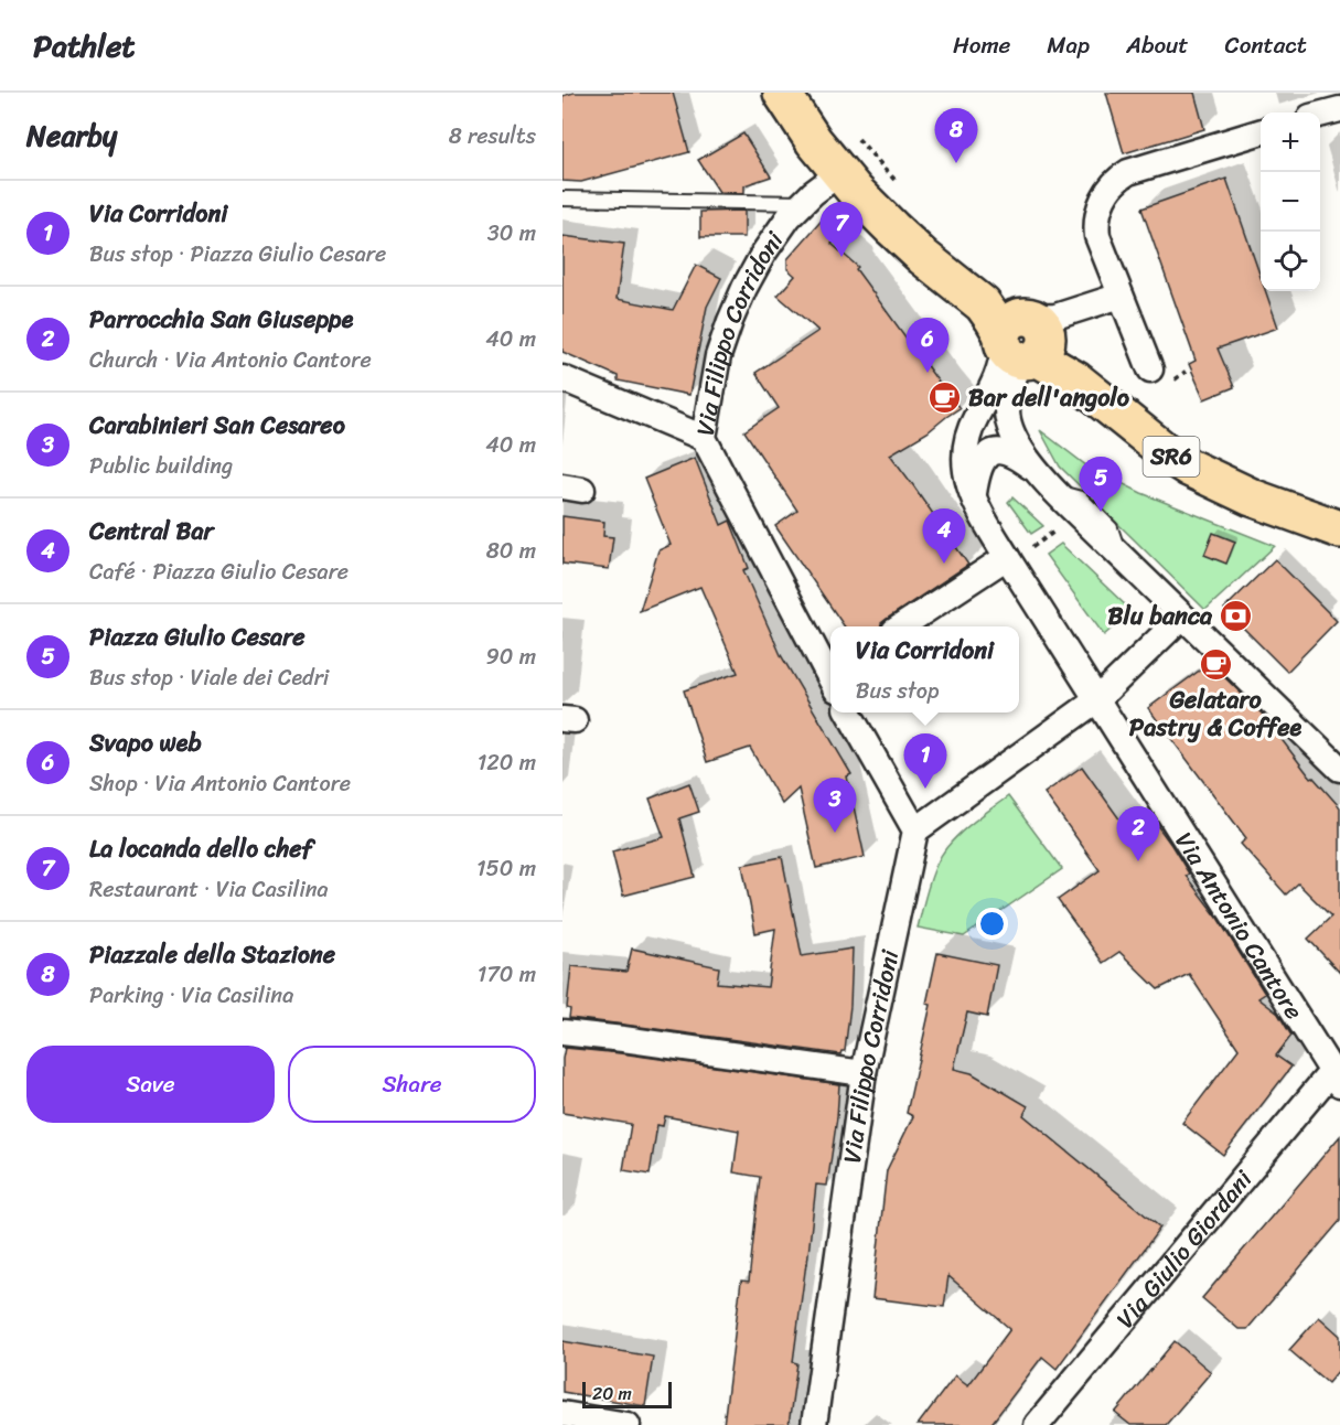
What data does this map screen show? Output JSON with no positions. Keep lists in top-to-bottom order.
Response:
{
  "streets": {
    "main road": ["SR6"],
    "street": ["Via Filippo Corridoni", "Via Antonio Cantore", "Via Giulio Giordani"]
  },
  "crossings": [
    ["Via Antonio Cantore", "Via Giulio Giordani"]
  ],
  "places": {
    "cafe": ["Bar dell'angolo", "Gelataro Pastry & Coffee"],
    "bank": ["Blu banca"]
  },
  "scale_bar": "20 m",
  "page": {
    "header": "Pathlet",
    "nav": [
      "Home",
      "Map",
      "About",
      "Contact"
    ],
    "heading": ["Nearby", "8 results"],
    "pins": [
      "8",
      "7",
      "6",
      "5",
      "4",
      "1",
      "3",
      "2"
    ],
    "map_buttons": ["+", "−"],
    "list": [
      {
        "mark": "1",
        "name": "Via Corridoni",
        "note": "Bus stop · Piazza Giulio Cesare",
        "value": "30 m"
      },
      {
        "mark": "2",
        "name": "Parrocchia San Giuseppe",
        "note": "Church · Via Antonio Cantore",
        "value": "40 m"
      },
      {
        "mark": "3",
        "name": "Carabinieri San Cesareo",
        "note": "Public building",
        "value": "40 m"
      },
      {
        "mark": "4",
        "name": "Central Bar",
        "note": "Café · Piazza Giulio Cesare",
        "value": "80 m"
      },
      {
        "mark": "5",
        "name": "Piazza Giulio Cesare",
        "note": "Bus stop · Viale dei Cedri",
        "value": "90 m"
      },
      {
        "mark": "6",
        "name": "Svapo web",
        "note": "Shop · Via Antonio Cantore",
        "value": "120 m"
      },
      {
        "mark": "7",
        "name": "La locanda dello chef",
        "note": "Restaurant · Via Casilina",
        "value": "150 m"
      },
      {
        "mark": "8",
        "name": "Piazzale della Stazione",
        "note": "Parking · Via Casilina",
        "value": "170 m"
      }
    ],
    "popup": ["Via Corridoni", "Bus stop"],
    "buttons": ["Save", "Share"],
    "scale": "20 m"
  }
}
